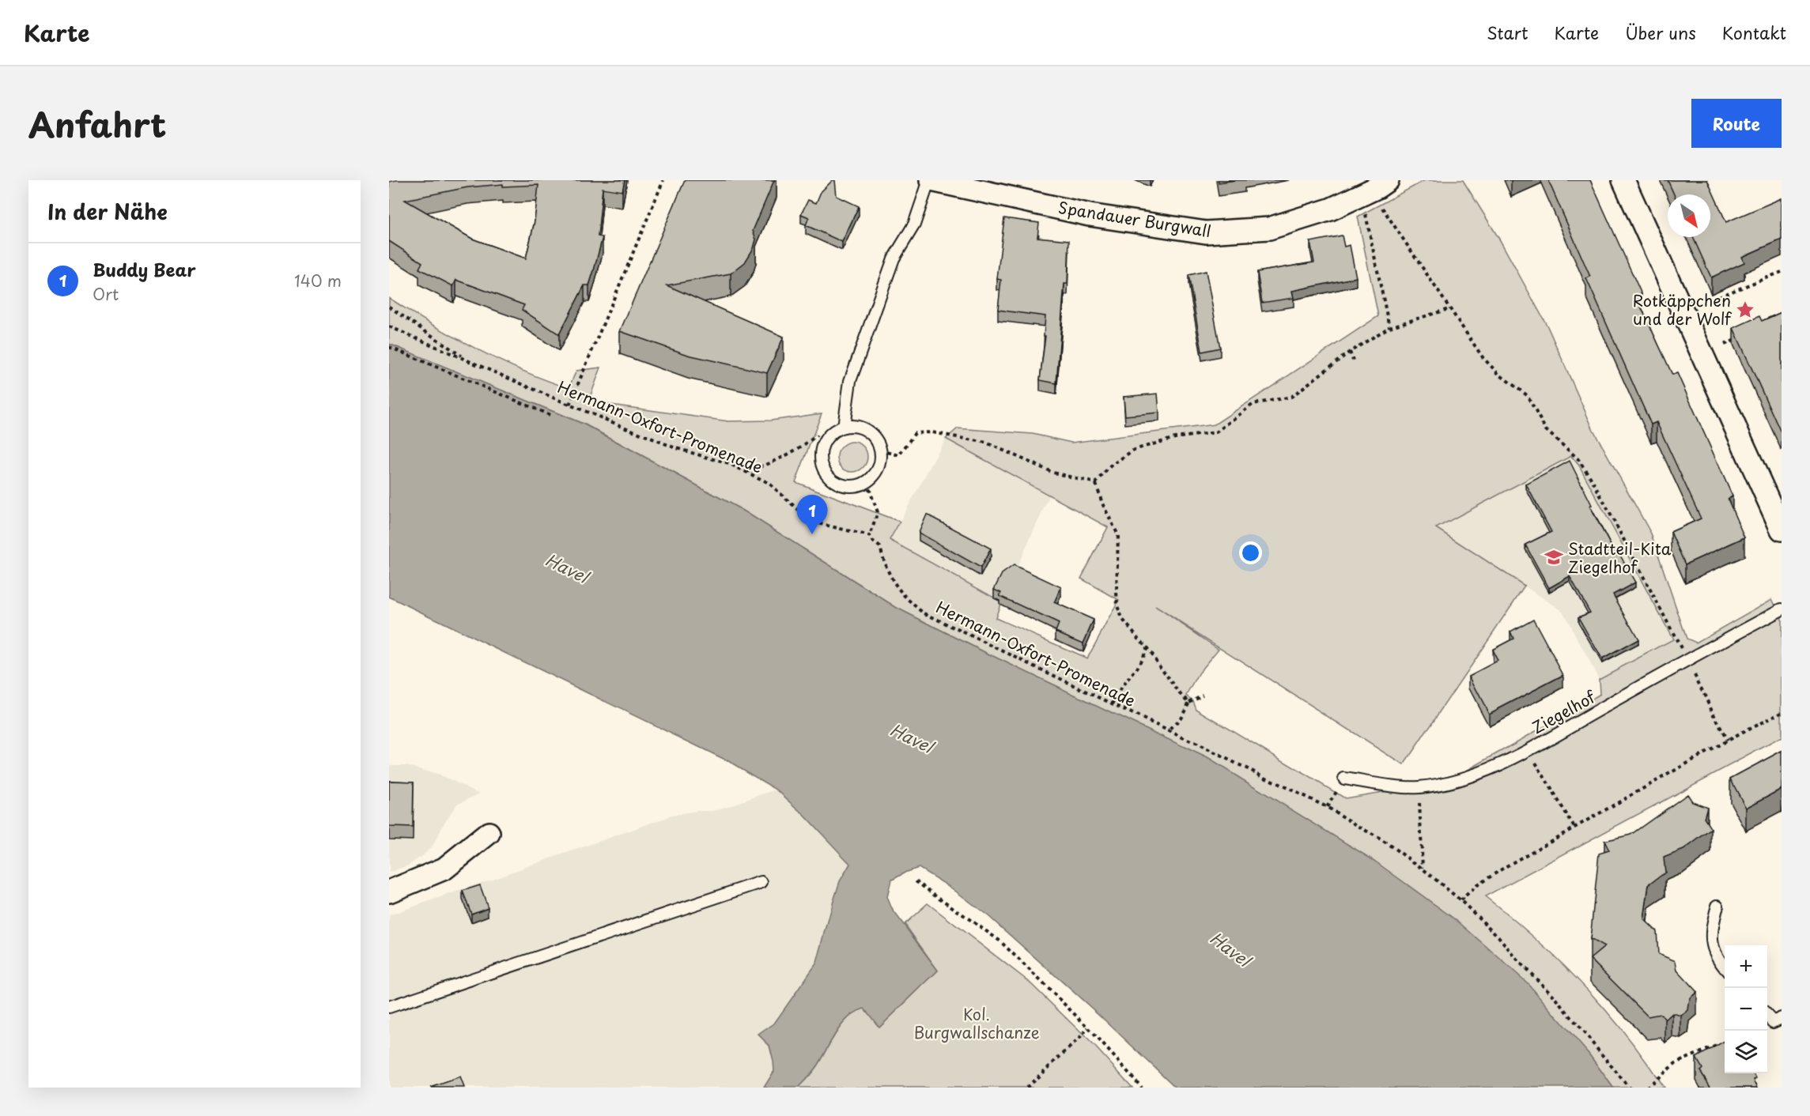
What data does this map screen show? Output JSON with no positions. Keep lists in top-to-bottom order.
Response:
{
  "streets": {
    "street": ["Spandauer Burgwall"],
    "lane": ["Ziegelhof"],
    "path": ["Hermann-Oxfort-Promenade"]
  },
  "water": ["Havel"],
  "parks": ["Kol. Burgwallschanze"],
  "places": {
    "place": ["Rotkäppchen und der Wolf"],
    "school or university": ["Stadtteil-Kita Ziegelhof"]
  },
  "north": "bottom right",
  "page": {
    "header": "Karte",
    "nav": [
      "Start",
      "Karte",
      "Über uns",
      "Kontakt"
    ],
    "title": "Anfahrt",
    "buttons": "Route",
    "heading": "In der Nähe",
    "list": [
      {
        "mark": "1",
        "name": "Buddy Bear",
        "note": "Ort",
        "value": "140 m"
      }
    ],
    "pins": "1",
    "map_buttons": ["+", "−"]
  }
}
